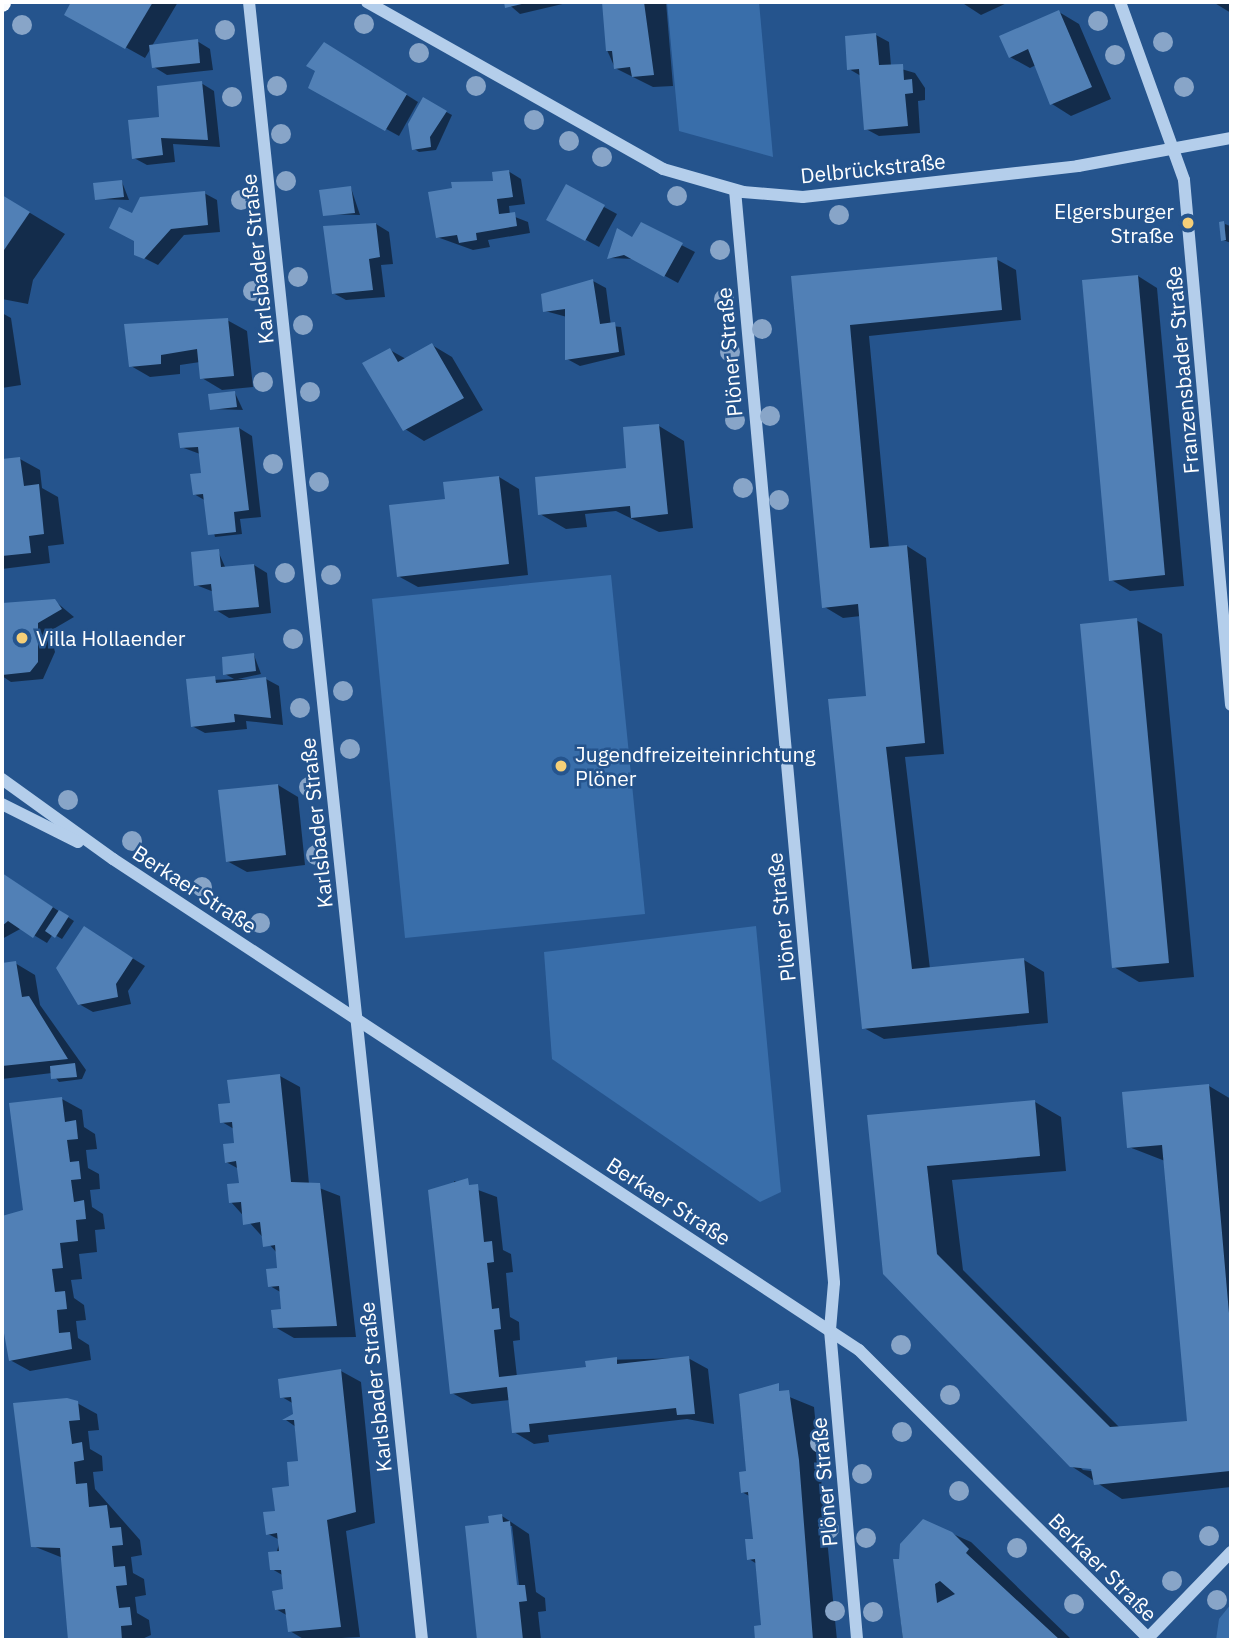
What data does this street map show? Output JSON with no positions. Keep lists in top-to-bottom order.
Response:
{
  "streets": {
    "street": [
      "Delbrückstraße",
      "Karlsbader Straße",
      "Plöner Straße",
      "Franzensbader Straße",
      "Berkaer Straße"
    ]
  },
  "crossings": [
    ["Delbrückstraße", "Plöner Straße"],
    ["Delbrückstraße", "Franzensbader Straße"],
    ["Karlsbader Straße", "Berkaer Straße"],
    ["Plöner Straße", "Berkaer Straße"]
  ],
  "places": ["Elgersburger Straße", "Villa Hollaender", "Jugendfreizeiteinrichtung Plöner"]
}
